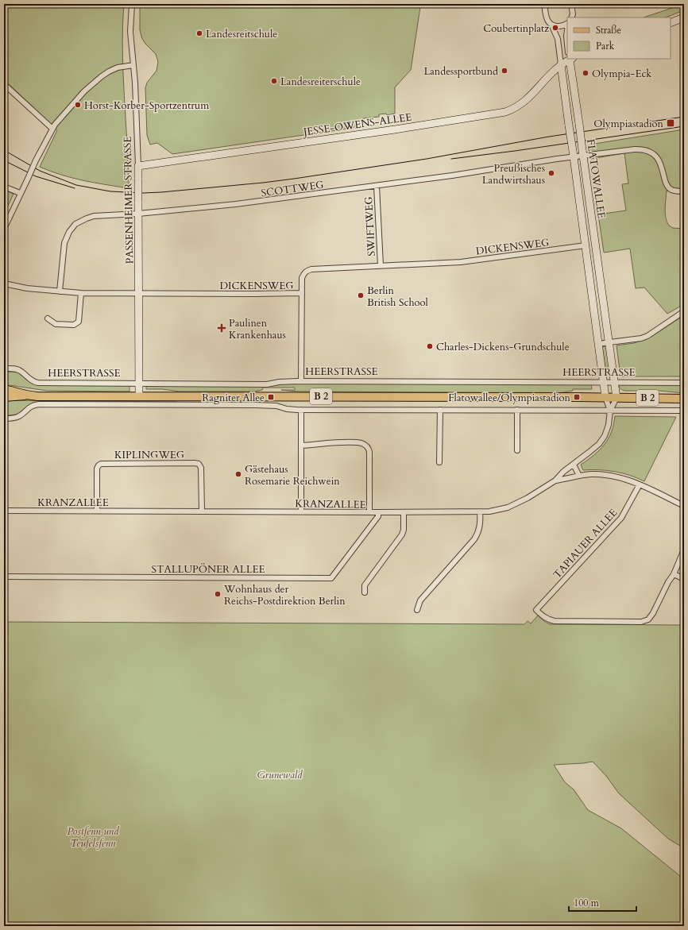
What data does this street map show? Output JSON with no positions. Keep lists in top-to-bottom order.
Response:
{
  "streets": {
    "main road": [
      "JESSE-OWENS-ALLEE",
      "FLATOWALLEE",
      "PASSENHEIMER STRASSE",
      "B 2"
    ],
    "street": [
      "SCOTTWEG",
      "SWIFTWEG",
      "DICKENSWEG",
      "HEERSTRASSE",
      "KIPLINGWEG",
      "KRANZALLEE",
      "TAPIAUER ALLEE",
      "STALLUPÖNER ALLEE"
    ]
  },
  "crossings": [
    ["JESSE-OWENS-ALLEE", "FLATOWALLEE"],
    ["JESSE-OWENS-ALLEE", "PASSENHEIMER STRASSE"],
    ["FLATOWALLEE", "SCOTTWEG"],
    ["FLATOWALLEE", "DICKENSWEG"],
    ["FLATOWALLEE", "HEERSTRASSE"],
    ["FLATOWALLEE", "B 2"],
    ["SCOTTWEG", "PASSENHEIMER STRASSE"],
    ["SCOTTWEG", "SWIFTWEG"],
    ["SCOTTWEG", "DICKENSWEG"],
    ["PASSENHEIMER STRASSE", "DICKENSWEG"],
    ["PASSENHEIMER STRASSE", "HEERSTRASSE"],
    ["PASSENHEIMER STRASSE", "B 2"],
    ["SWIFTWEG", "DICKENSWEG"],
    ["KIPLINGWEG", "KRANZALLEE"],
    ["KRANZALLEE", "STALLUPÖNER ALLEE"]
  ],
  "parks": ["Grunewald", "Postfenn und Teufelsfenn"],
  "places": {
    "other": [
      "Coubertinplatz",
      "Landesreitschule",
      "Landessportbund",
      "Olympia-Eck",
      "Landesreiterschule",
      "Horst-Korber-Sportzentrum",
      "Preußisches Landwirtshaus",
      "Berlin British School",
      "Charles-Dickens-Grundschule",
      "Gästehaus Rosemarie Reichwein",
      "Wohnhaus der Reichs-Postdirektion Berlin"
    ],
    "transit": ["Olympiastadion", "Ragniter Allee", "Flatowallee/Olympiastadion"],
    "health": ["Paulinen Krankenhaus"]
  },
  "legend": ["Straße", "Park"],
  "scale_bar": "100 m"
}
